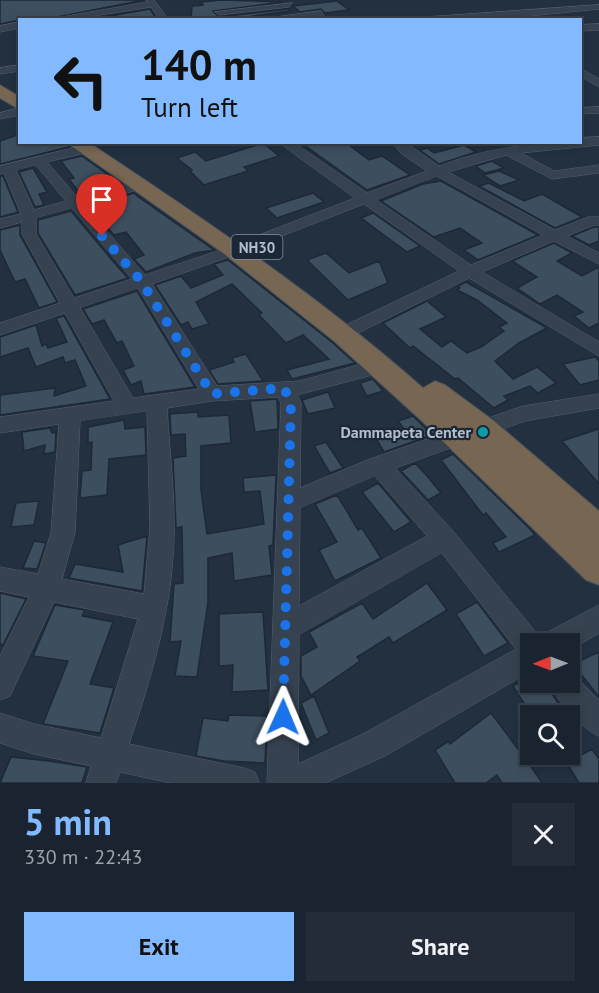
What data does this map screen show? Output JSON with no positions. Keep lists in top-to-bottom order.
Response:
{
  "streets": {
    "highway": ["NH30"]
  },
  "places": ["Dammapeta Center"],
  "north": "left",
  "page": {
    "turn": ["140 m", "Turn left"],
    "heading": ["5 min", "330 m · 22:43"],
    "buttons": ["Exit", "Share"]
  }
}
